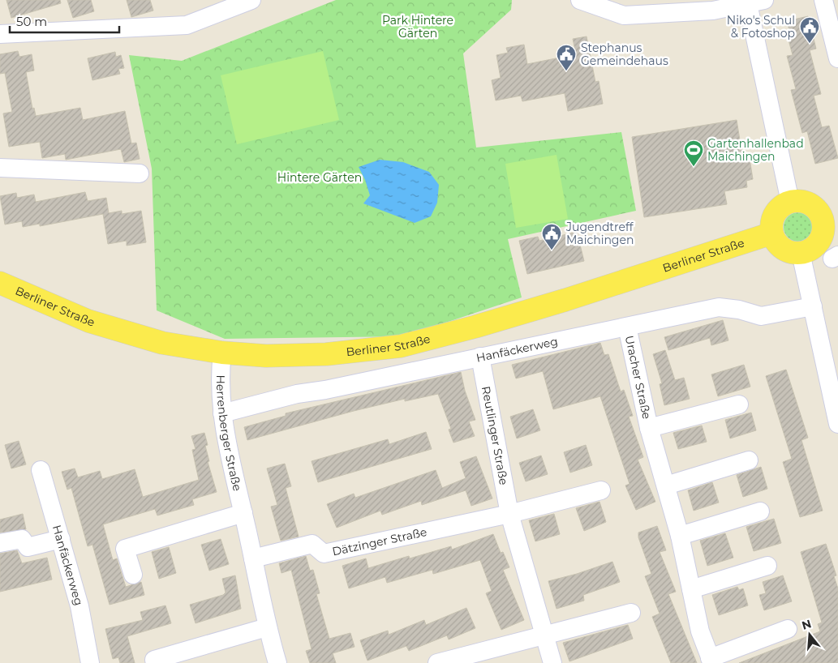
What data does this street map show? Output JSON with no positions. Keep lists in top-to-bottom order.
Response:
{
  "streets": {
    "main road": ["Berliner Straße"],
    "street": [
      "Hanfäckerweg",
      "Uracher Straße",
      "Herrenberger Straße",
      "Reutlinger Straße",
      "Dätzinger Straße"
    ]
  },
  "crossings": [
    ["Berliner Straße", "Herrenberger Straße"],
    ["Hanfäckerweg", "Uracher Straße"],
    ["Hanfäckerweg", "Herrenberger Straße"],
    ["Hanfäckerweg", "Reutlinger Straße"],
    ["Herrenberger Straße", "Dätzinger Straße"],
    ["Reutlinger Straße", "Dätzinger Straße"]
  ],
  "parks": ["Park Hintere Gärten", "Hintere Gärten"],
  "places": {
    "public building": ["Niko's Schul & Fotoshop", "Stephanus Gemeindehaus", "Jugendtreff Maichingen"],
    "sports": ["Gartenhallenbad Maichingen"]
  },
  "scale_bar": "50 m",
  "north": "top"
}
